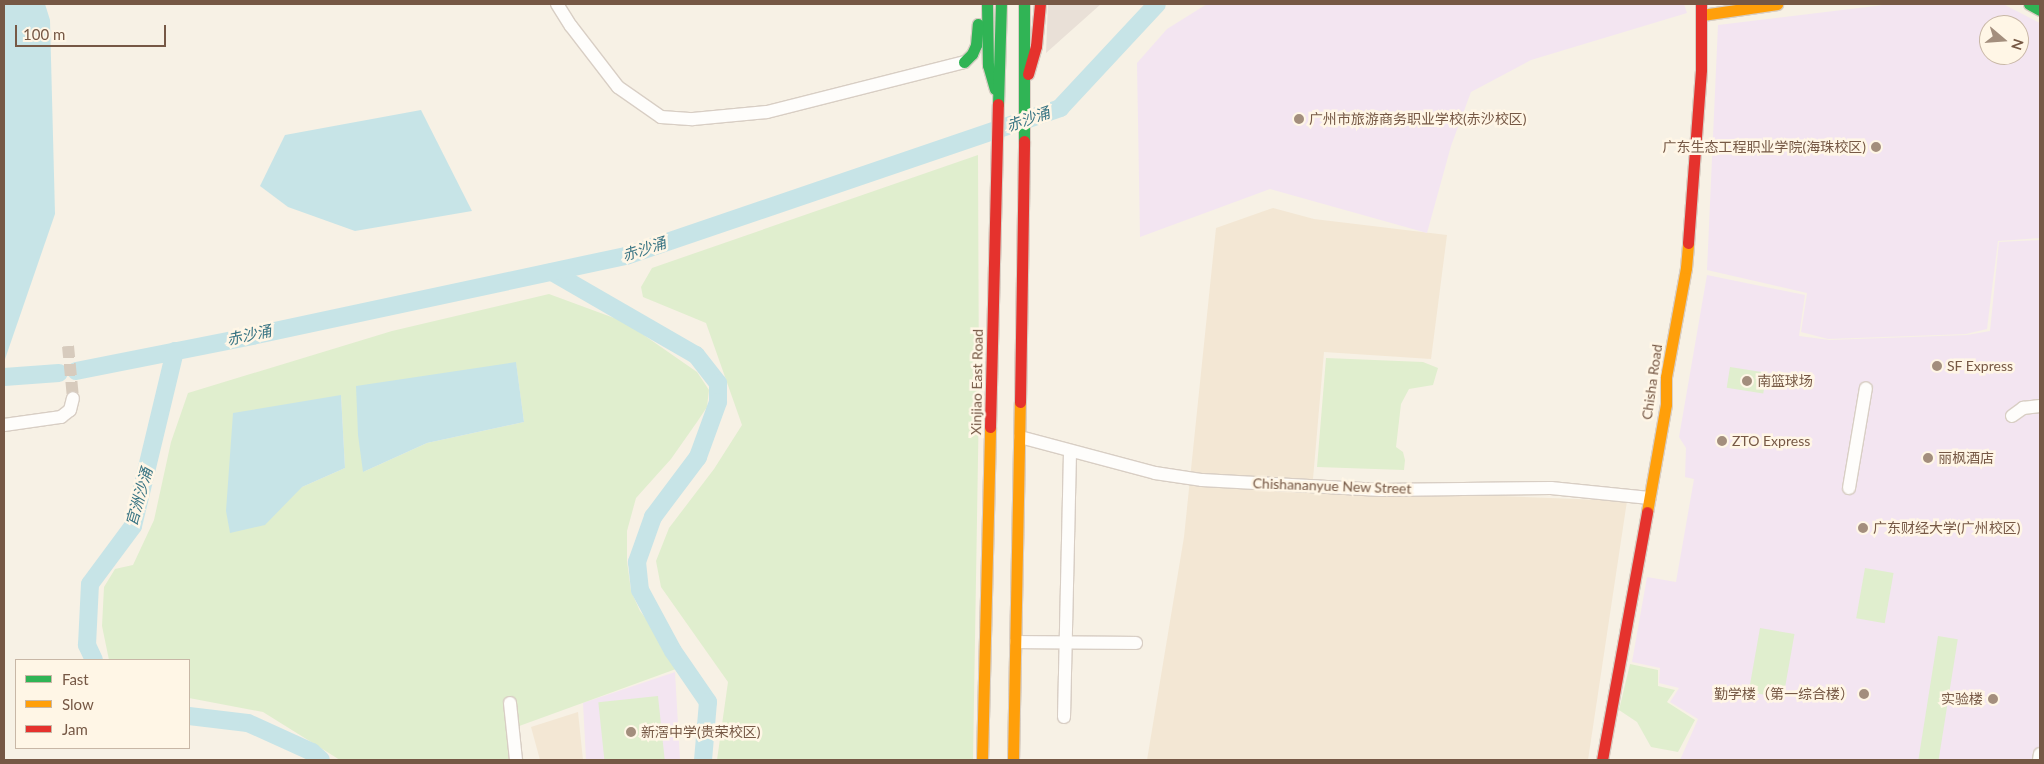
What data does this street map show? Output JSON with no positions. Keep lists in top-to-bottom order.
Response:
{
  "streets": {
    "main road": ["Xinjiao East Road", "Chisha Road"],
    "street": ["Chishananyue New Street"]
  },
  "crossings": [
    ["Chisha Road", "Chishananyue New Street"]
  ],
  "water": ["赤沙涌", "官洲沙涌"],
  "places": [
    "广州市旅游商务职业学校(赤沙校区)",
    "广东生态工程职业学院(海珠校区)",
    "SF Express",
    "南篮球场",
    "ZTO Express",
    "丽枫酒店",
    "广东财经大学(广州校区)",
    "勤学楼（第一综合楼）",
    "实验楼",
    "新滘中学(贵荣校区)"
  ],
  "legend": ["Fast", "Slow", "Jam"],
  "scale_bar": "100 m",
  "north": "right"
}
